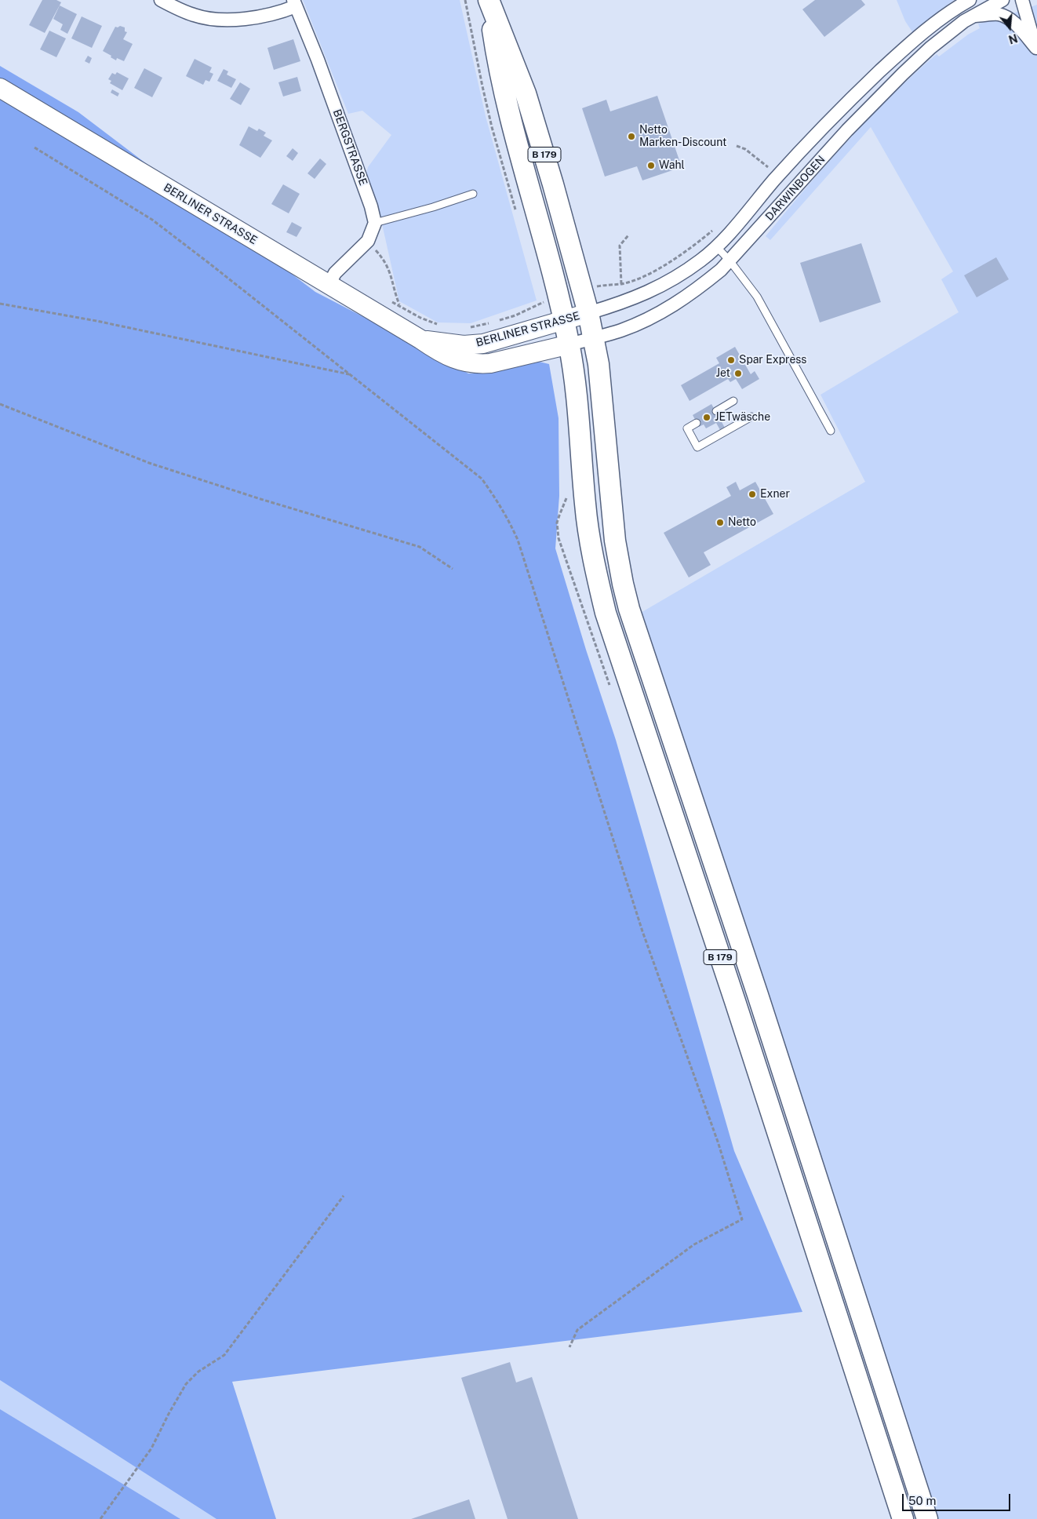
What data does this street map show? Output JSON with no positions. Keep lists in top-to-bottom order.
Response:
{
  "streets": {
    "main road": ["B 179"],
    "street": ["BERGSTRASSE", "DARWINBOGEN", "BERLINER STRASSE"]
  },
  "crossings": [
    ["B 179", "DARWINBOGEN"],
    ["B 179", "BERLINER STRASSE"],
    ["DARWINBOGEN", "BERLINER STRASSE"]
  ],
  "places": [
    "Netto Marken-Discount",
    "Wahl",
    "Spar Express",
    "Jet",
    "JETwäsche",
    "Exner",
    "Netto"
  ],
  "scale_bar": "50 m",
  "north": "bottom"
}
